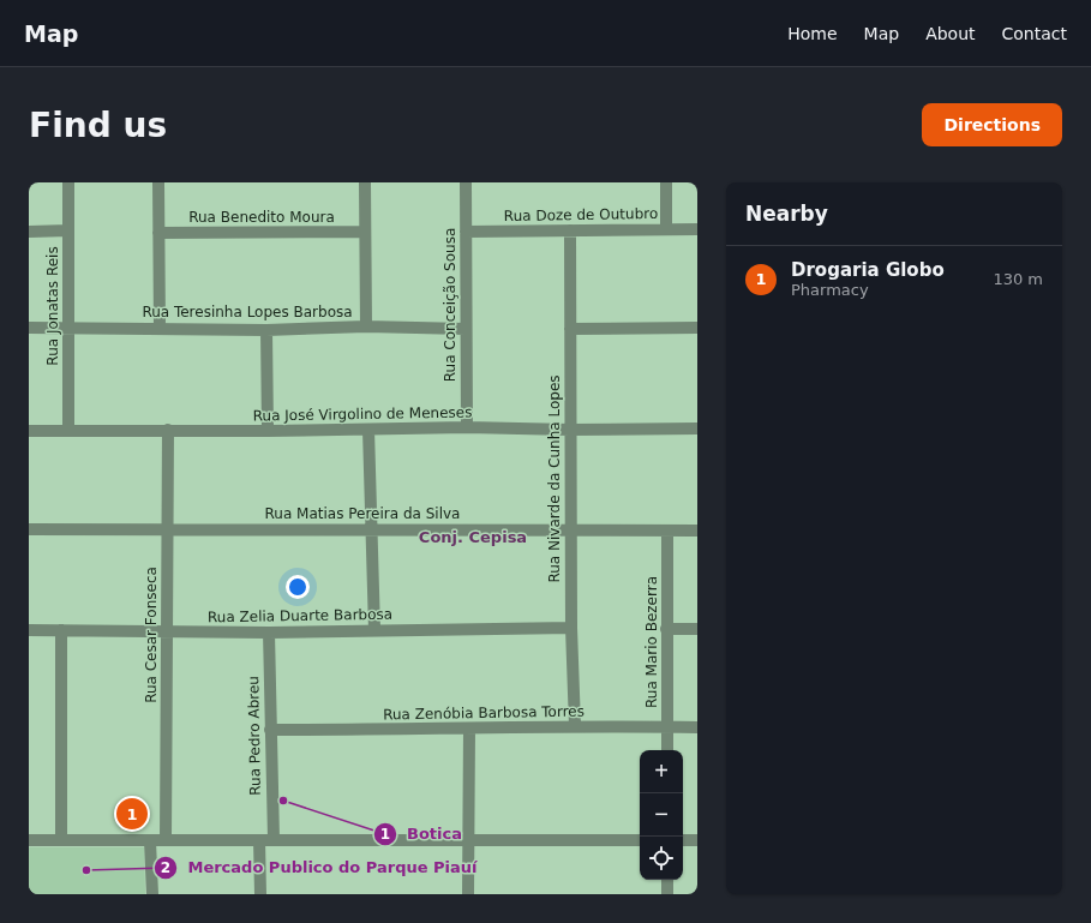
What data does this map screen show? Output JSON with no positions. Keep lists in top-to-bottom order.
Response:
{
  "streets": {
    "street": [
      "Rua Doze de Outubro",
      "Rua Benedito Moura",
      "Rua Conceição Sousa",
      "Rua Jonatas Reis",
      "Rua Teresinha Lopes Barbosa",
      "Rua José Virgolino de Meneses",
      "Rua Nivarde da Cunha Lopes",
      "Rua Matias Pereira da Silva",
      "Rua Zelia Duarte Barbosa",
      "Rua Cesar Fonseca",
      "Rua Mario Bezerra",
      "Rua Zenóbia Barbosa Torres",
      "Rua Pedro Abreu"
    ]
  },
  "crossings": [
    ["Rua Doze de Outubro", "Rua Conceição Sousa"],
    ["Rua Doze de Outubro", "Rua Nivarde da Cunha Lopes"],
    ["Rua Conceição Sousa", "Rua Teresinha Lopes Barbosa"],
    ["Rua Conceição Sousa", "Rua José Virgolino de Meneses"],
    ["Rua Jonatas Reis", "Rua Teresinha Lopes Barbosa"],
    ["Rua Jonatas Reis", "Rua José Virgolino de Meneses"],
    ["Rua José Virgolino de Meneses", "Rua Nivarde da Cunha Lopes"],
    ["Rua José Virgolino de Meneses", "Rua Cesar Fonseca"],
    ["Rua Nivarde da Cunha Lopes", "Rua Matias Pereira da Silva"],
    ["Rua Nivarde da Cunha Lopes", "Rua Zelia Duarte Barbosa"],
    ["Rua Nivarde da Cunha Lopes", "Rua Zenóbia Barbosa Torres"],
    ["Rua Matias Pereira da Silva", "Rua Cesar Fonseca"],
    ["Rua Matias Pereira da Silva", "Rua Mario Bezerra"],
    ["Rua Zelia Duarte Barbosa", "Rua Cesar Fonseca"],
    ["Rua Zelia Duarte Barbosa", "Rua Pedro Abreu"],
    ["Rua Mario Bezerra", "Rua Zenóbia Barbosa Torres"],
    ["Rua Zenóbia Barbosa Torres", "Rua Pedro Abreu"]
  ],
  "districts": ["Conj. Cepisa"],
  "places": ["Botica", "Mercado Publico do Parque Piauí"],
  "page": {
    "header": "Map",
    "nav": [
      "Home",
      "Map",
      "About",
      "Contact"
    ],
    "buttons": "Directions",
    "title": "Find us",
    "heading": "Nearby",
    "list": [
      {
        "mark": "1",
        "name": "Drogaria Globo",
        "note": "Pharmacy",
        "value": "130 m"
      }
    ],
    "map_buttons": ["+", "−"],
    "pins": "1"
  }
}
